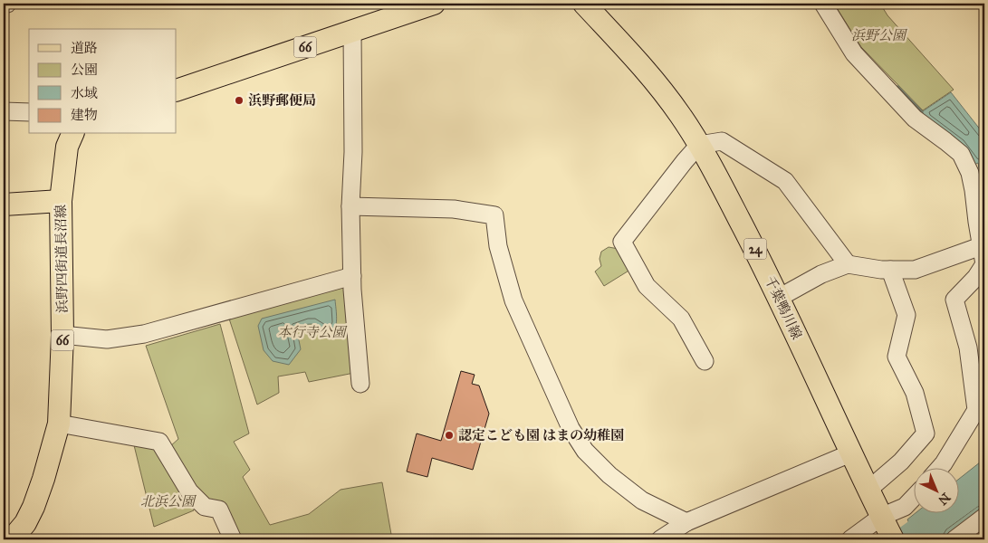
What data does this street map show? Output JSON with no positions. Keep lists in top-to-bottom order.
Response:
{
  "streets": {
    "main road": [
      "66",
      "24",
      "浜野四街道長沼線",
      "千葉鴨川線"
    ]
  },
  "parks": ["浜野公園", "本行寺公園", "北浜公園"],
  "places": ["浜野郵便局", "認定こども園 はまの幼稚園"],
  "legend": [
    "道路",
    "公園",
    "水域",
    "建物"
  ],
  "north": "bottom right"
}
